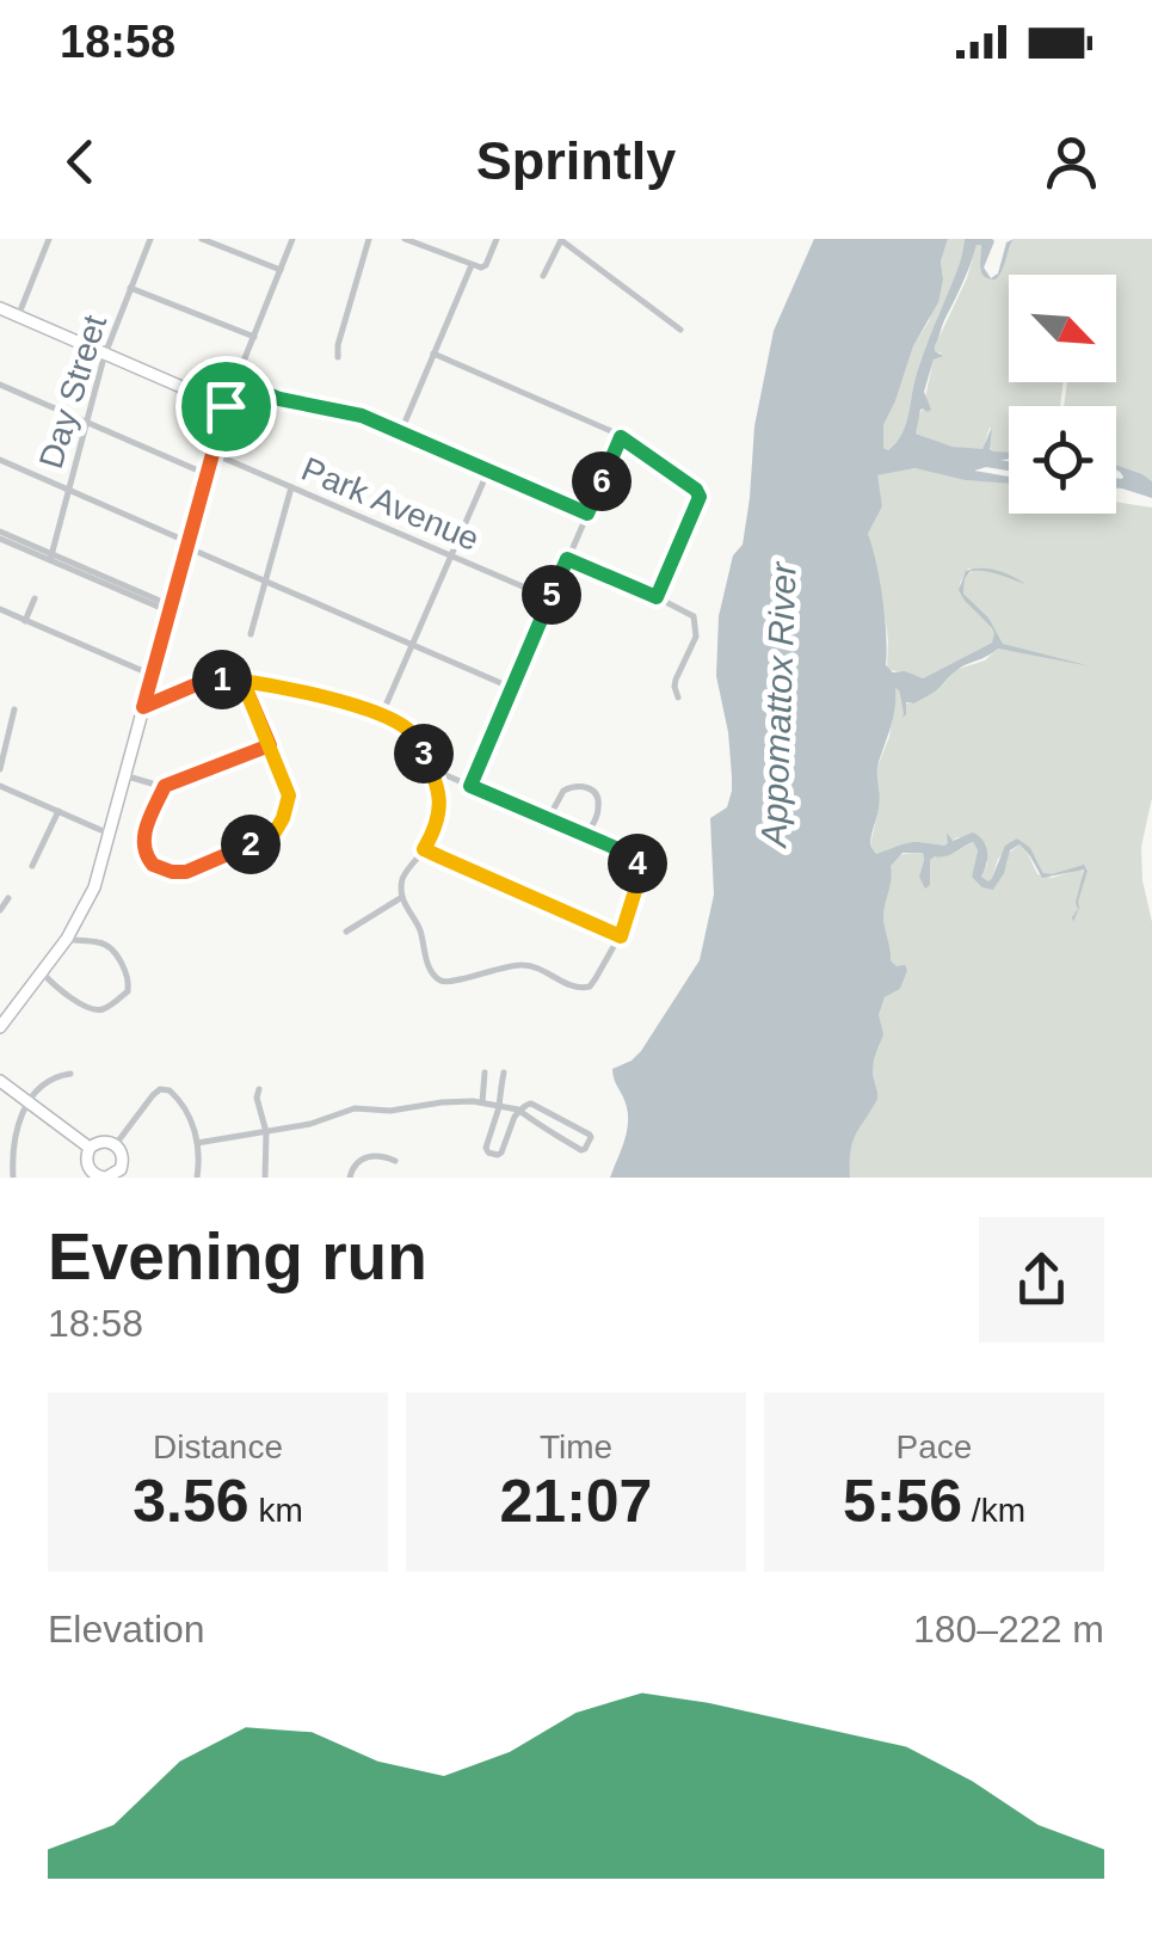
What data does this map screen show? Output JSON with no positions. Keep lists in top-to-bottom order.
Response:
{
  "streets": {
    "street": ["Day Street", "Park Avenue"]
  },
  "water": ["Appomattox River"],
  "north": "bottom right",
  "page": {
    "status": "18:58",
    "header": "Sprintly",
    "pins": [
      "6",
      "5",
      "1",
      "3",
      "2",
      "4"
    ],
    "heading": ["Evening run", "18:58"],
    "stats": [
      ["Distance", "3.56 km"],
      ["Time", "21:07"],
      ["Pace", "5:56 /km"]
    ],
    "chart": ["Elevation", "180–222 m"]
  }
}
